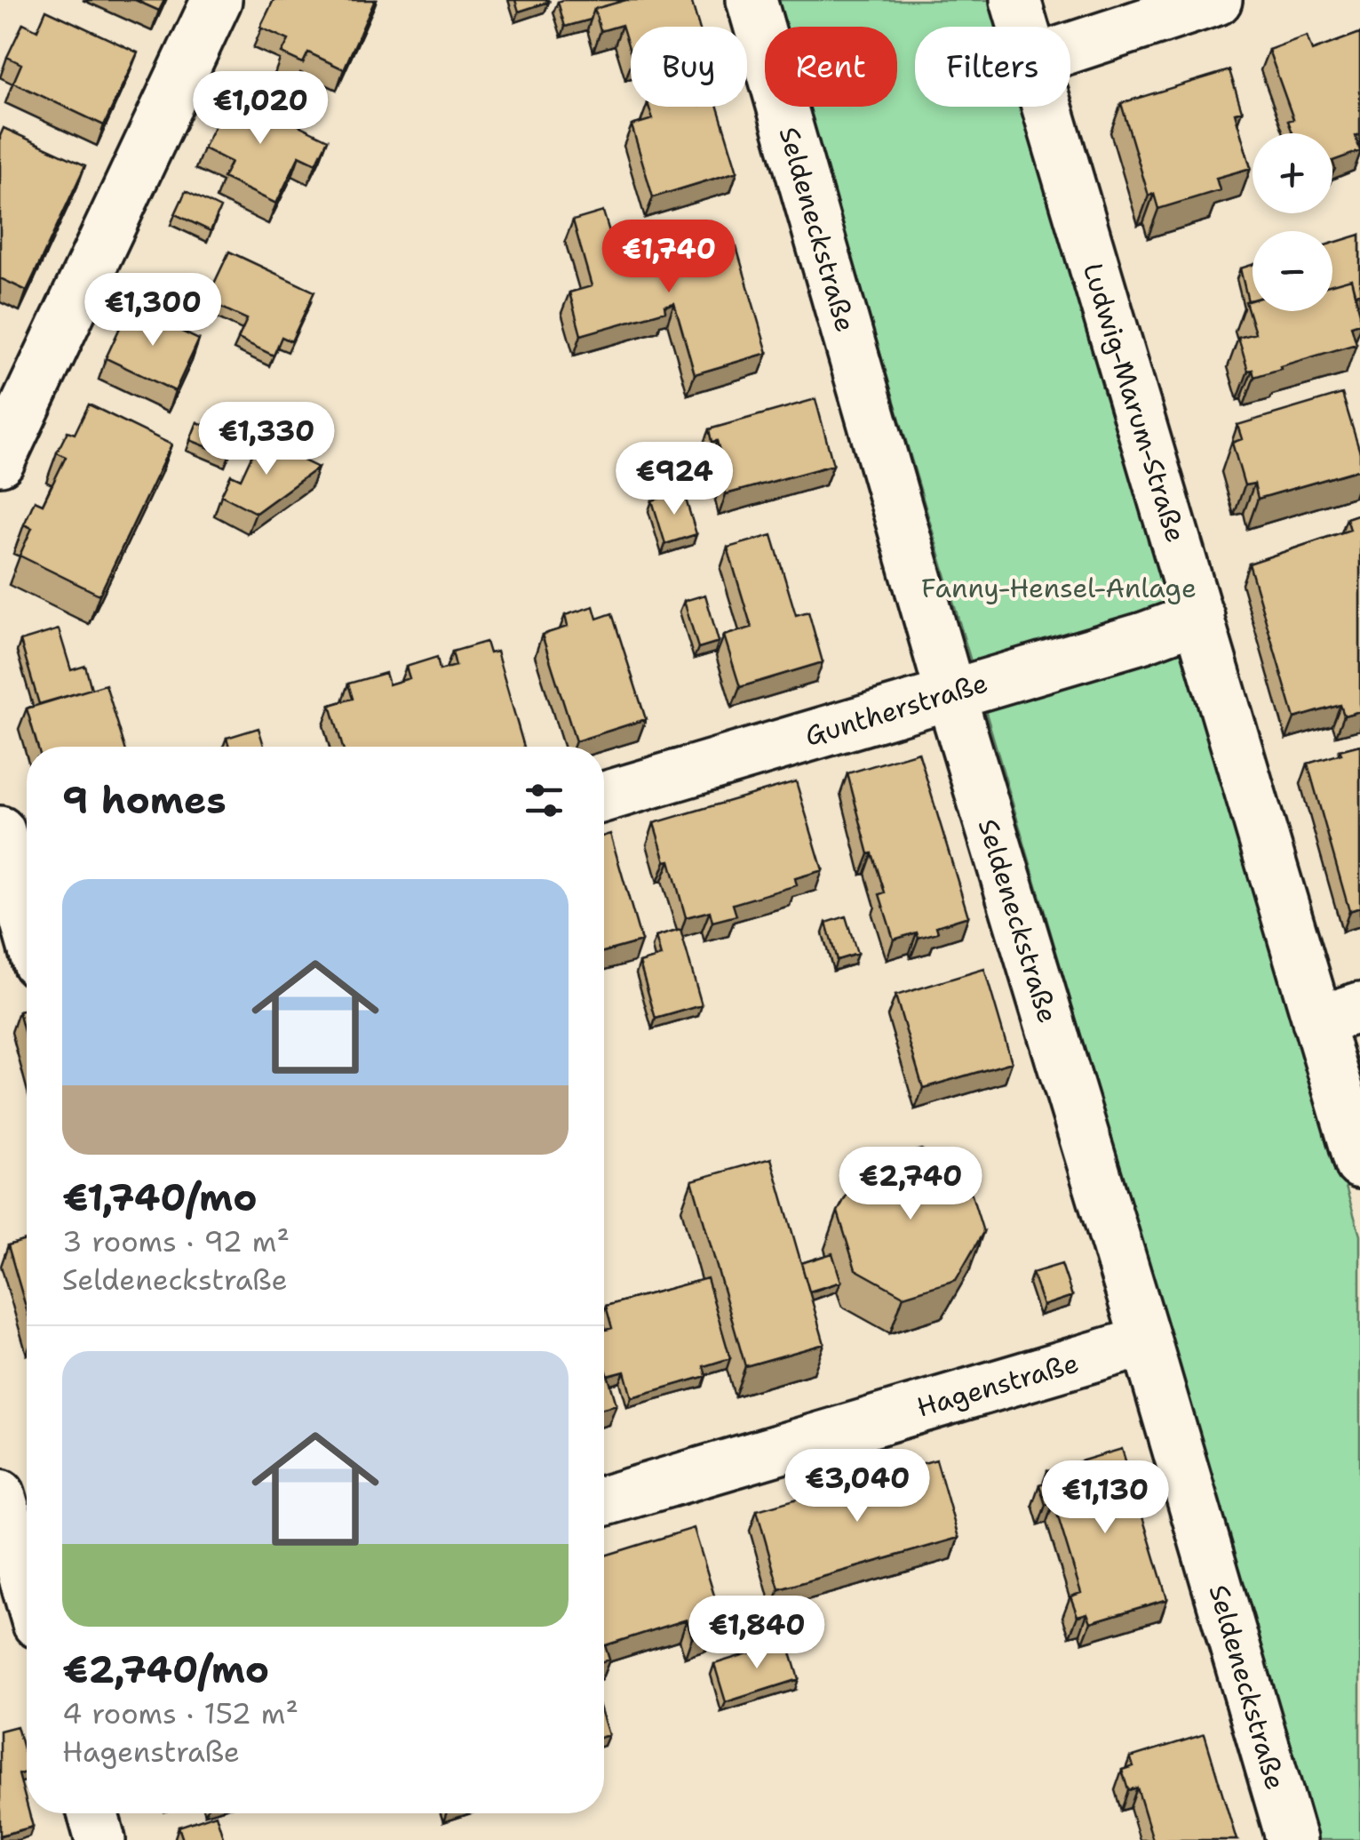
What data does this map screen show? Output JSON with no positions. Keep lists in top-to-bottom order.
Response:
{
  "streets": {
    "street": [
      "Seldeneckstraße",
      "Ludwig-Marum-Straße",
      "Guntherstraße",
      "Hagenstraße"
    ]
  },
  "crossings": [
    ["Seldeneckstraße", "Guntherstraße"],
    ["Seldeneckstraße", "Hagenstraße"],
    ["Ludwig-Marum-Straße", "Guntherstraße"]
  ],
  "parks": ["Fanny-Hensel-Anlage"],
  "page": {
    "chip": ["Buy", "Rent", "Filters"],
    "price": [
      "€1,020",
      "€1,740",
      "€1,300",
      "€1,330",
      "€924",
      "€2,740",
      "€3,040",
      "€1,130",
      "€1,840"
    ],
    "map_buttons": ["+", "−"],
    "heading": "9 homes",
    "list": [
      {
        "name": "€1,740/mo",
        "note": "3 rooms · 92 m² · Seldeneckstraße"
      },
      {
        "name": "€2,740/mo",
        "note": "4 rooms · 152 m² · Hagenstraße"
      }
    ]
  }
}
